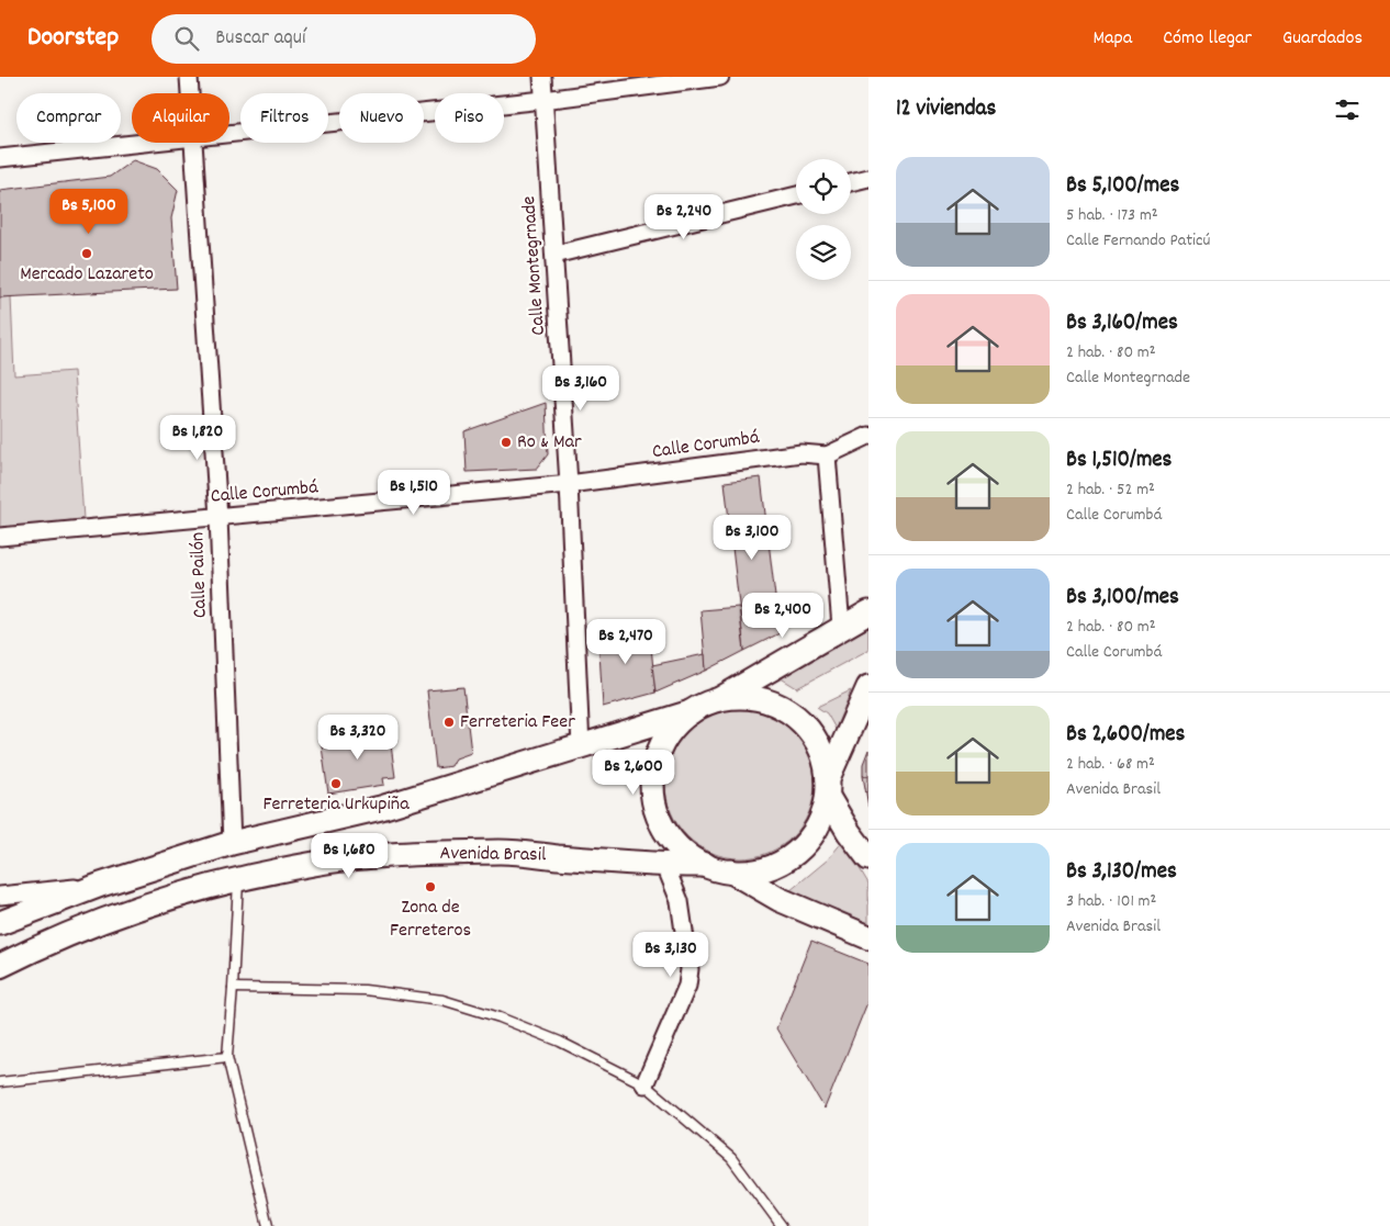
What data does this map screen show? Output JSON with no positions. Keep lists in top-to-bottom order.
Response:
{
  "streets": {
    "main road": ["Avenida Brasil"],
    "street": ["Calle Montegrnade", "Calle Corumbá", "Calle Pailón"]
  },
  "crossings": [
    ["Calle Montegrnade", "Calle Corumbá"],
    ["Calle Corumbá", "Calle Pailón"]
  ],
  "places": [
    "Mercado Lazareto",
    "Ro & Mar",
    "Ferreteria Feer",
    "Ferreteria Urkupiña",
    "Zona de Ferreteros"
  ],
  "page": {
    "header": "Doorstep",
    "search": "Buscar aquí",
    "nav": ["Mapa", "Cómo llegar", "Guardados"],
    "heading": "12 viviendas",
    "chip": [
      "Comprar",
      "Alquilar",
      "Filtros",
      "Nuevo",
      "Piso"
    ],
    "list": [
      {
        "name": "Bs 5,100/mes",
        "note": "5 hab. · 173 m² · Calle Fernando Paticú"
      },
      {
        "name": "Bs 3,160/mes",
        "note": "2 hab. · 80 m² · Calle Montegrnade"
      },
      {
        "name": "Bs 1,510/mes",
        "note": "2 hab. · 52 m² · Calle Corumbá"
      },
      {
        "name": "Bs 3,100/mes",
        "note": "2 hab. · 80 m² · Calle Corumbá"
      },
      {
        "name": "Bs 2,600/mes",
        "note": "2 hab. · 68 m² · Avenida Brasil"
      },
      {
        "name": "Bs 3,130/mes",
        "note": "3 hab. · 101 m² · Avenida Brasil"
      }
    ],
    "price": [
      "Bs 5,100",
      "Bs 2,240",
      "Bs 3,160",
      "Bs 1,820",
      "Bs 1,510",
      "Bs 3,100",
      "Bs 2,400",
      "Bs 2,470",
      "Bs 3,320",
      "Bs 2,600",
      "Bs 1,680",
      "Bs 3,130"
    ]
  }
}
